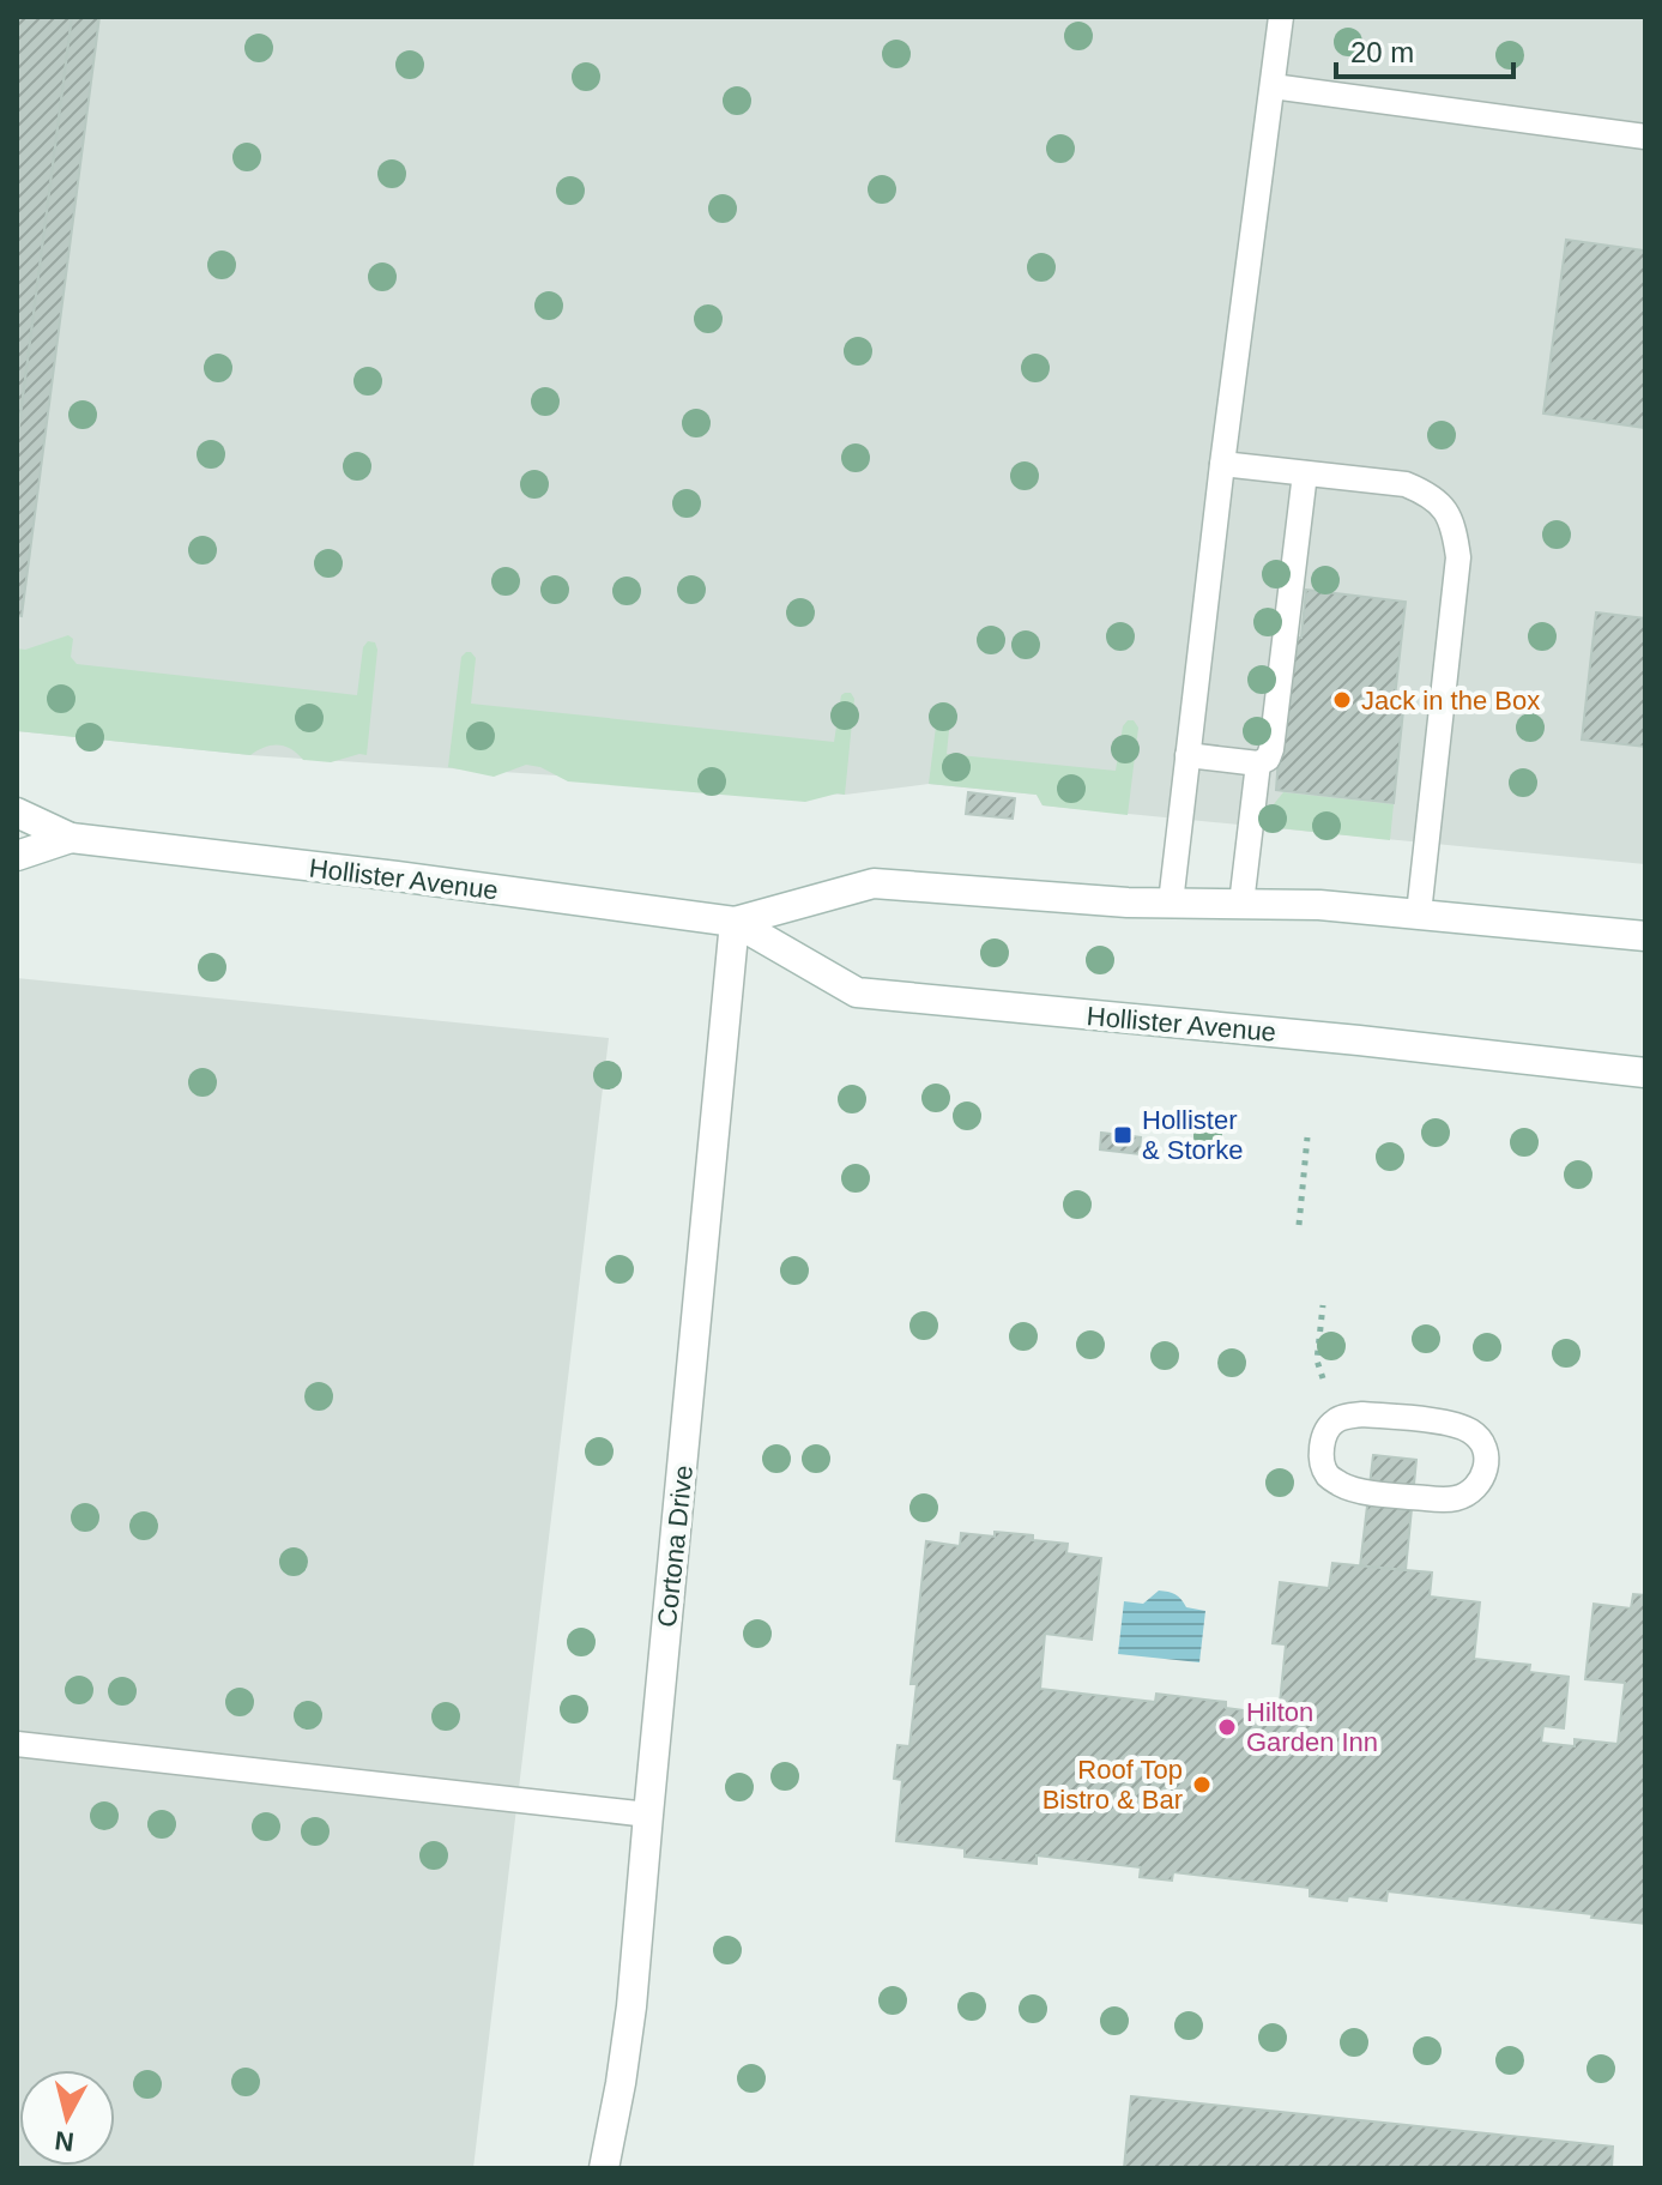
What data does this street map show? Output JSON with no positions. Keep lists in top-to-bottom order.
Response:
{
  "streets": {
    "main road": ["Hollister Avenue", "Cortona Drive"]
  },
  "crossings": [
    ["Hollister Avenue", "Cortona Drive"]
  ],
  "places": {
    "other": ["Jack in the Box", "Hilton Garden Inn", "Roof Top Bistro & Bar"],
    "transit": ["Hollister & Storke"]
  },
  "scale_bar": "20 m",
  "north": "bottom"
}
